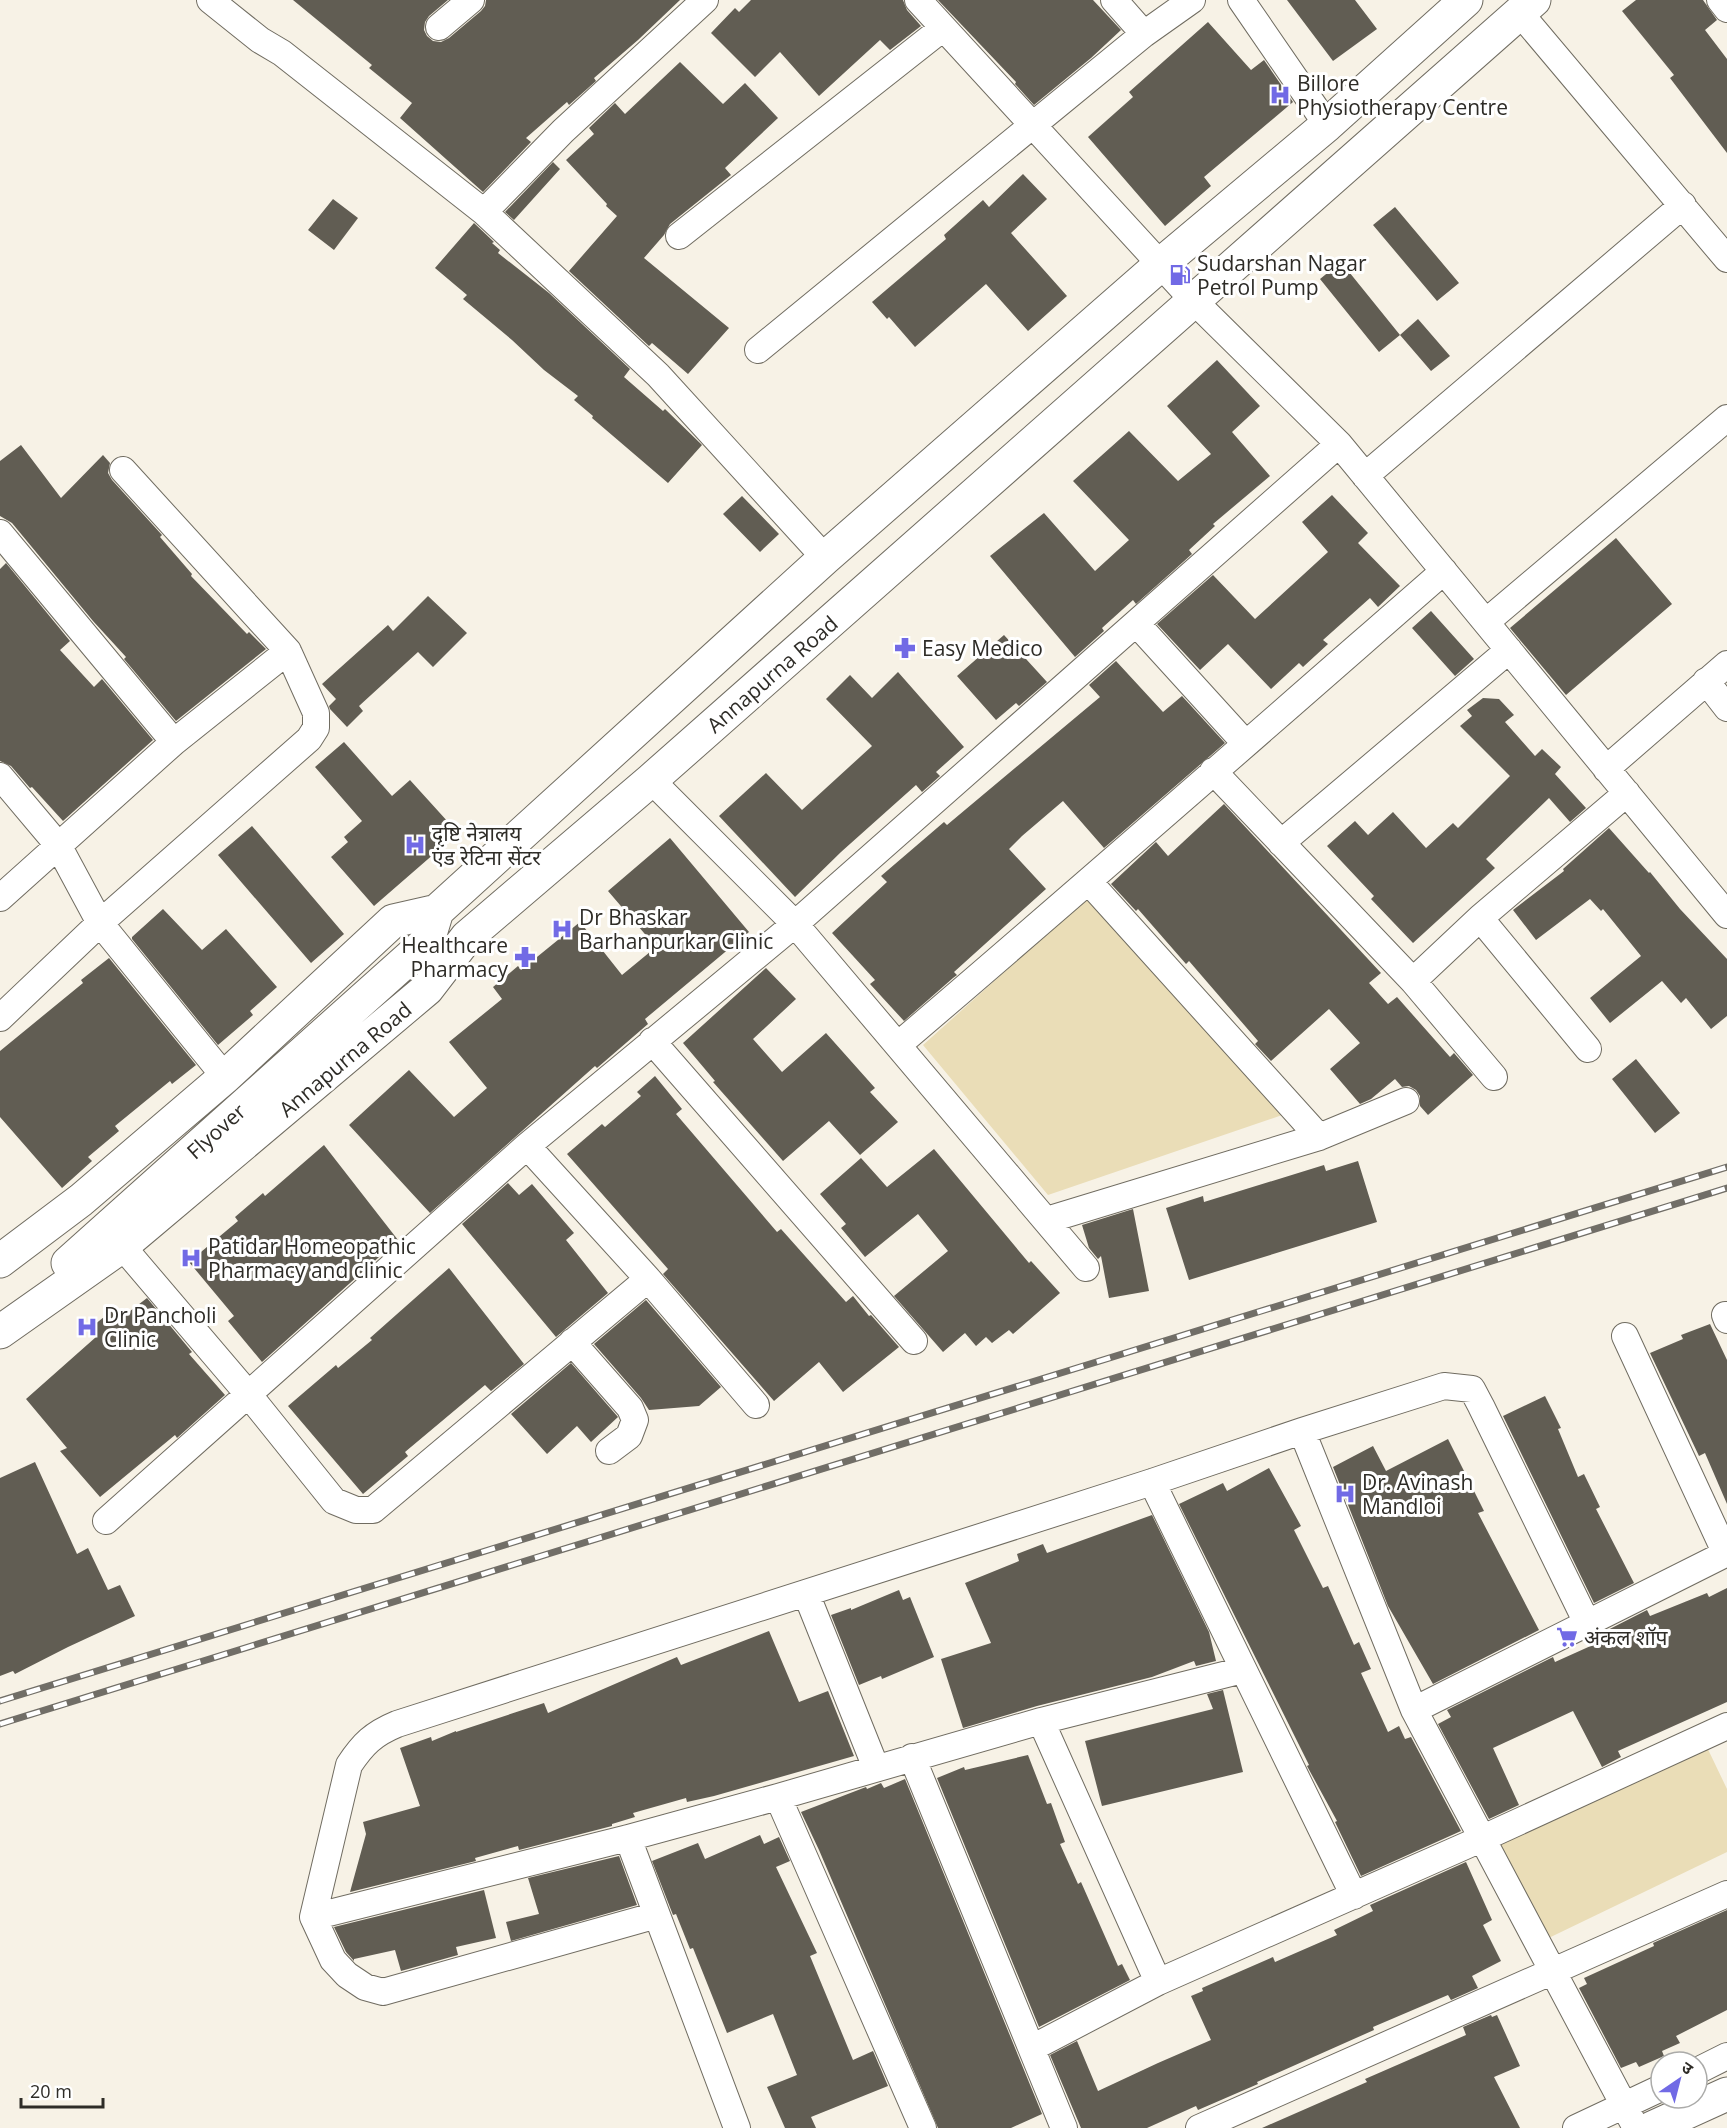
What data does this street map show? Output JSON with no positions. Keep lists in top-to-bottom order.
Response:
{
  "streets": {
    "main road": ["Annapurna Road", "Flyover"]
  },
  "places": {
    "hospital": [
      "Billore Physiotherapy Centre",
      "दृष्टि नेत्रालय एंड रेटिना सेंटर",
      "Dr Bhaskar Barhanpurkar Clinic",
      "Patidar Homeopathic Pharmacy and clinic",
      "Dr Pancholi Clinic",
      "Dr. Avinash Mandloi"
    ],
    "fuel station": ["Sudarshan Nagar Petrol Pump"],
    "pharmacy": ["Easy Medico", "Healthcare Pharmacy"],
    "supermarket": ["अंकल शॉप"]
  },
  "scale_bar": "20 m",
  "north": "top right"
}
